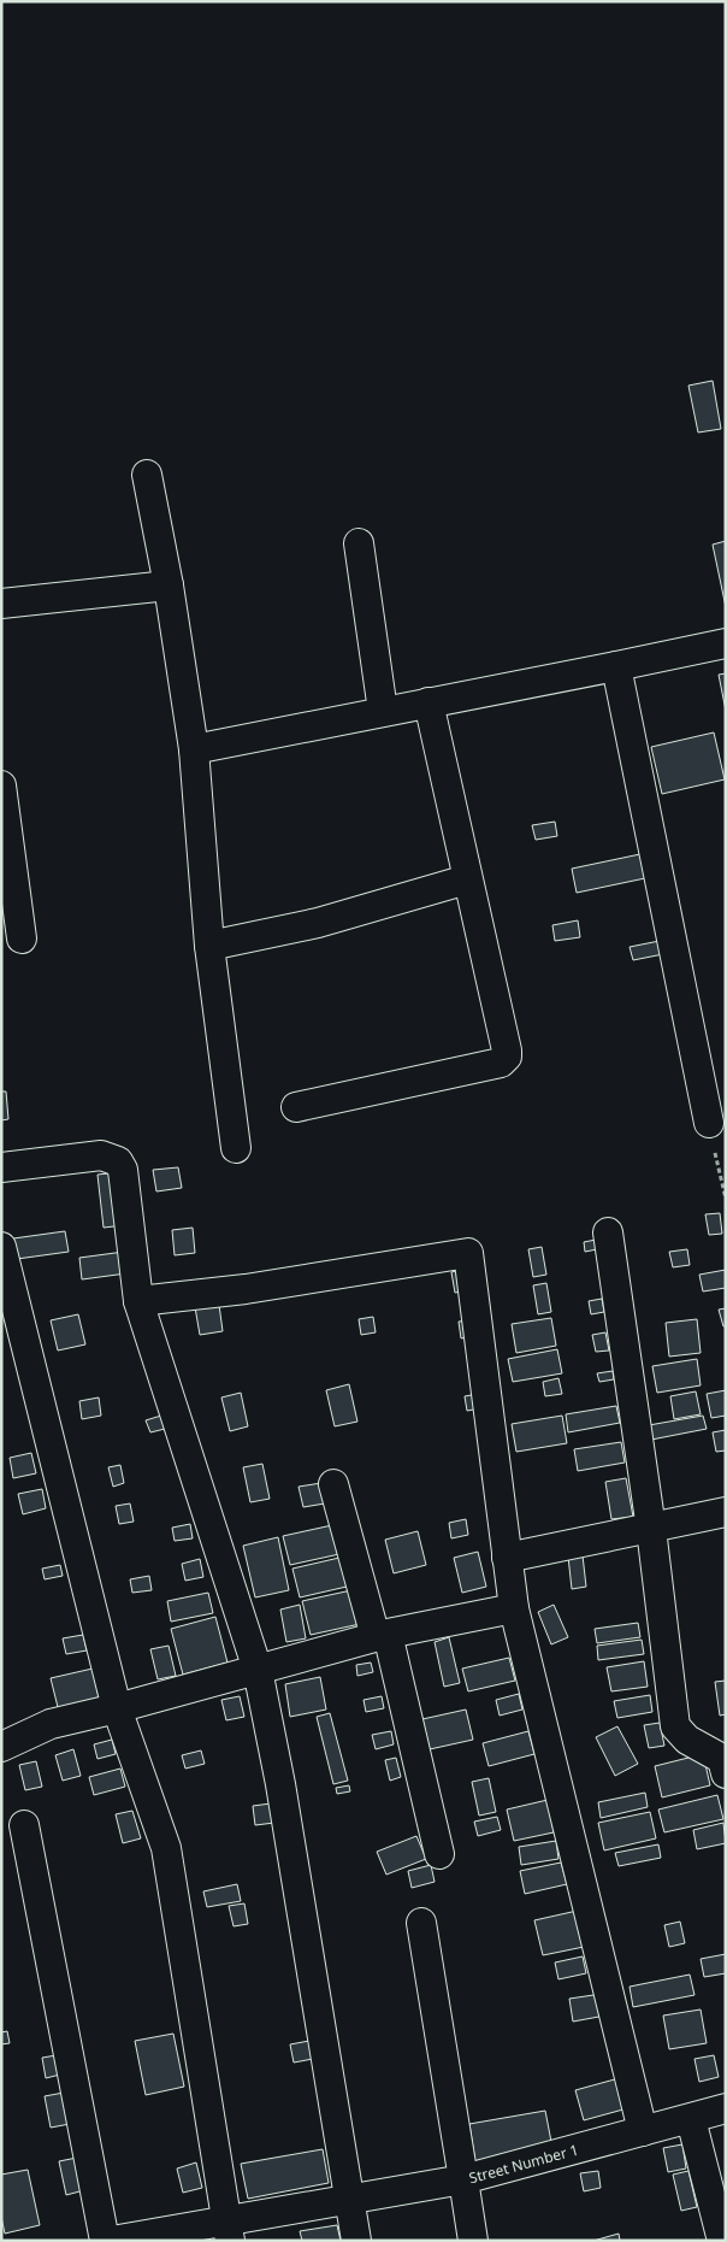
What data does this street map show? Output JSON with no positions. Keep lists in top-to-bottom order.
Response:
{
  "streets": {
    "street": ["Street Number 1"]
  }
}
